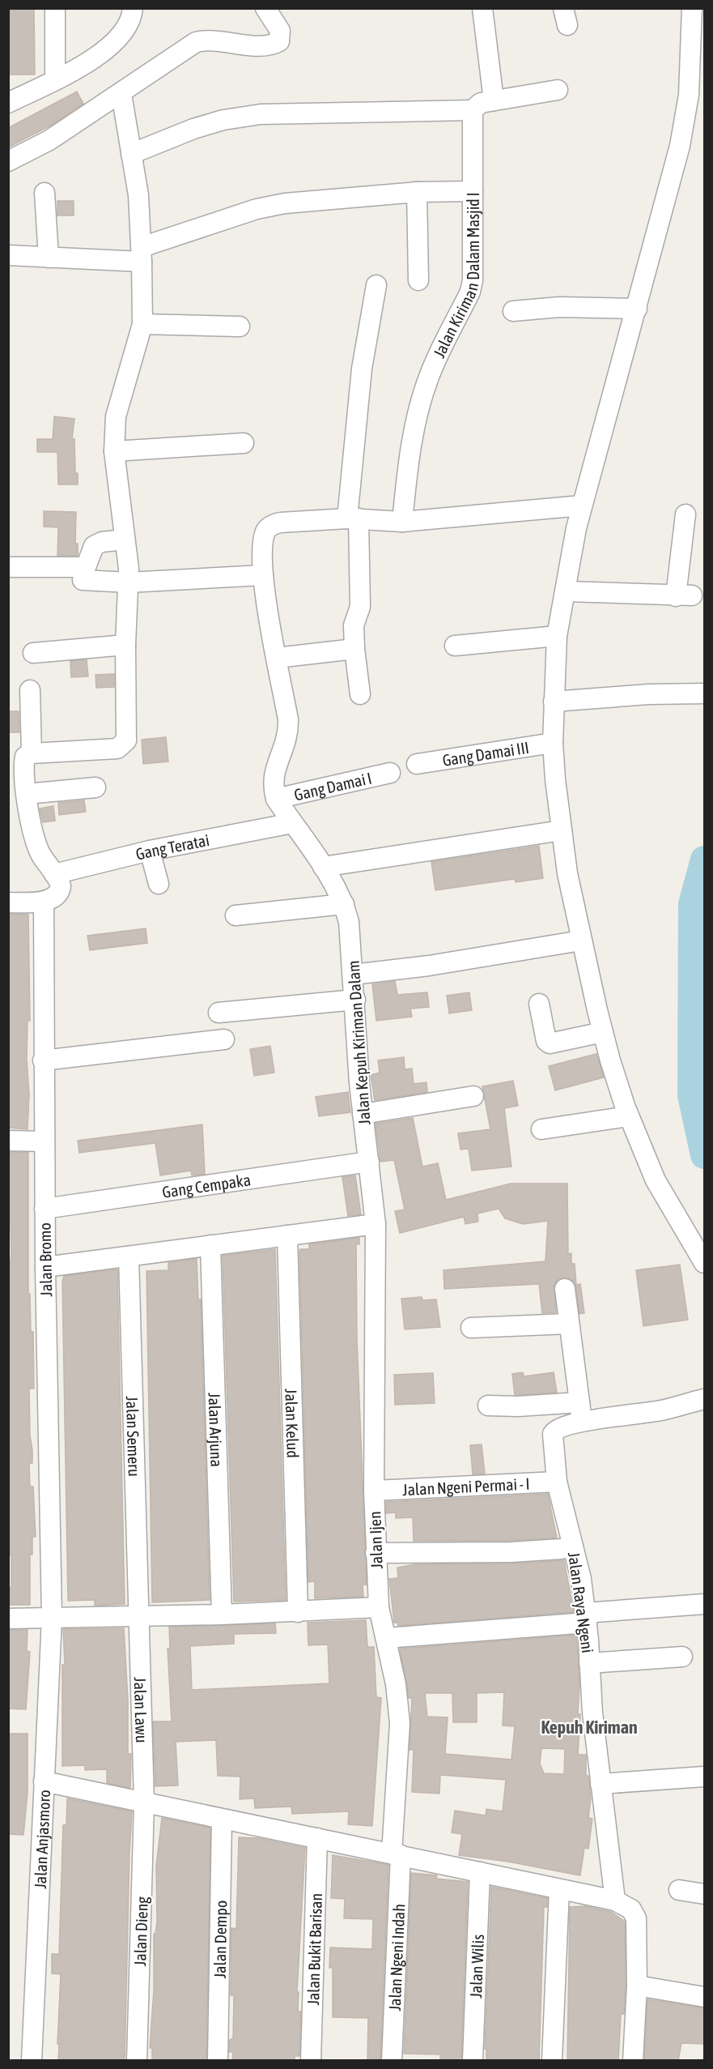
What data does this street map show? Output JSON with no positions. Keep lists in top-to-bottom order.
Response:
{
  "streets": {
    "street": [
      "Jalan Kiriman Dalam Masjid I",
      "Gang Damai III",
      "Gang Damai I",
      "Gang Teratai",
      "Jalan Kepuh Kiriman Dalam",
      "Gang Cempaka",
      "Jalan Bromo",
      "Jalan Kelud",
      "Jalan Arjuna",
      "Jalan Semeru",
      "Jalan Ngeni Permai - I",
      "Jalan Ijen",
      "Jalan Raya Ngeni",
      "Jalan Lawu",
      "Jalan Anjasmoro",
      "Jalan Dieng",
      "Jalan Dempo",
      "Jalan Bukit Barisan",
      "Jalan Ngeni Indah",
      "Jalan Wilis"
    ]
  },
  "crossings": [
    ["Gang Damai I", "Jalan Kepuh Kiriman Dalam"],
    ["Gang Teratai", "Jalan Kepuh Kiriman Dalam"],
    ["Jalan Kepuh Kiriman Dalam", "Gang Cempaka"],
    ["Jalan Kepuh Kiriman Dalam", "Jalan Ijen"],
    ["Gang Cempaka", "Jalan Bromo"],
    ["Jalan Bromo", "Jalan Anjasmoro"],
    ["Jalan Semeru", "Jalan Lawu"],
    ["Jalan Ngeni Permai - I", "Jalan Ijen"],
    ["Jalan Ngeni Permai - I", "Jalan Raya Ngeni"],
    ["Jalan Ijen", "Jalan Ngeni Indah"],
    ["Jalan Lawu", "Jalan Dieng"]
  ],
  "districts": ["Kepuh Kiriman"]
}
